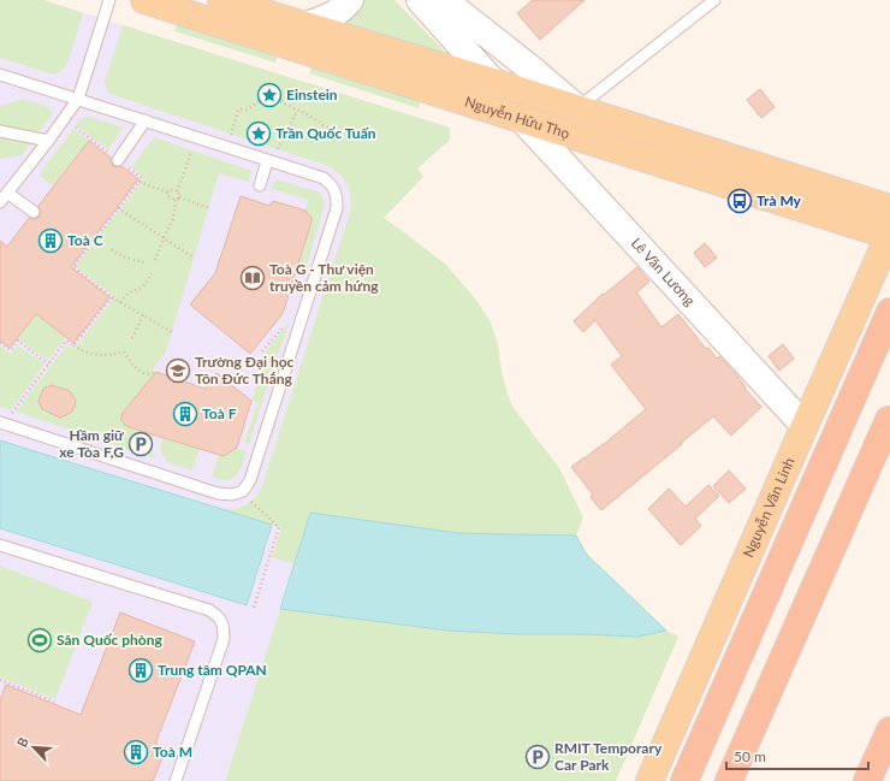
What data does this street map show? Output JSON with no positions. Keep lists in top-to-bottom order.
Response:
{
  "streets": {
    "main road": ["Nguyễn Hữu Thọ", "Nguyễn Văn Linh"],
    "street": ["Lê Văn Lương"]
  },
  "crossings": [
    ["Nguyễn Hữu Thọ", "Lê Văn Lương"],
    ["Nguyễn Hữu Thọ", "Nguyễn Văn Linh"],
    ["Lê Văn Lương", "Nguyễn Văn Linh"]
  ],
  "places": {
    "place": ["Einstein", "Trần Quốc Tuấn"],
    "bus stop": ["Trà My"],
    "building": [
      "Toà C",
      "Toà F",
      "Trung tâm QPAN",
      "Toà M"
    ],
    "library": ["Toà G - Thư viện truyền cảm hứng"],
    "school or university": ["Trường Đại học Tôn Đức Thắng"],
    "parking": ["Hầm giữ xe Tòa F,G", "RMIT Temporary Car Park"],
    "sports": ["Sân Quốc phòng"]
  },
  "scale_bar": "50 m",
  "north": "top left"
}
